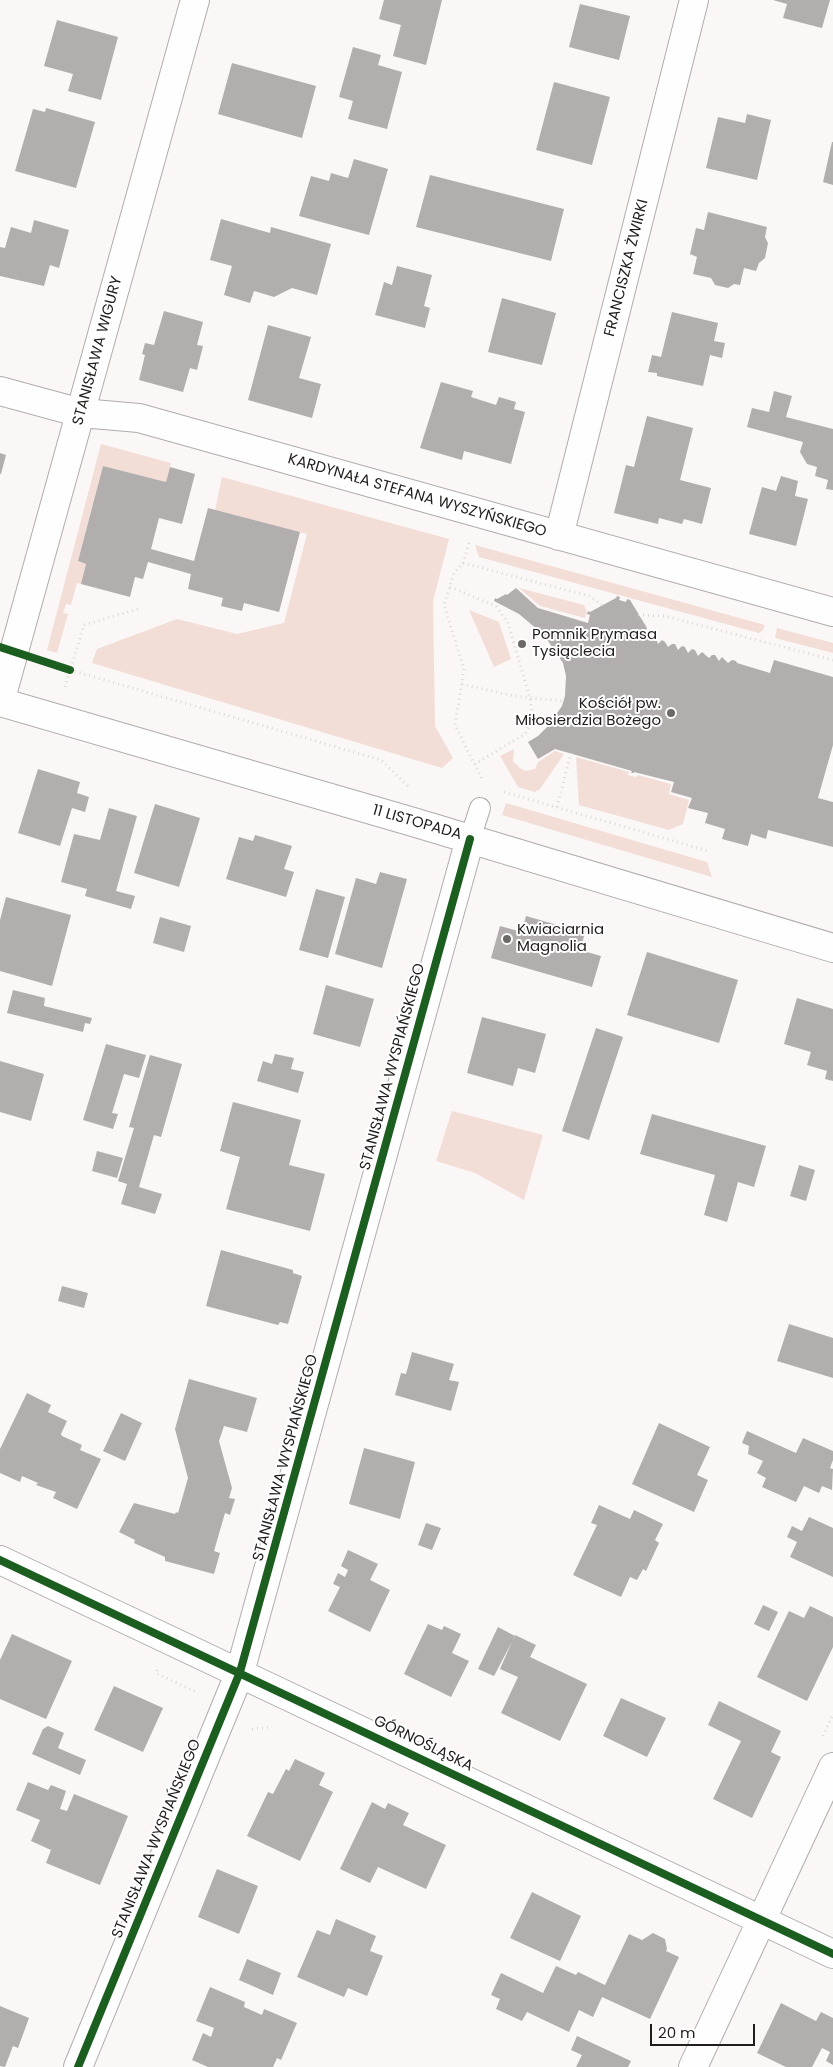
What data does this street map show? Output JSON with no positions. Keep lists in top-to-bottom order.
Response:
{
  "streets": {
    "street": [
      "FRANCISZKA ŻWIRKI",
      "STANISŁAWA WIGURY",
      "KARDYNAŁA STEFANA WYSZYŃSKIEGO",
      "11 LISTOPADA",
      "STANISŁAWA WYSPIAŃSKIEGO",
      "GÓRNOŚLĄSKA"
    ]
  },
  "crossings": [
    ["FRANCISZKA ŻWIRKI", "KARDYNAŁA STEFANA WYSZYŃSKIEGO"],
    ["STANISŁAWA WIGURY", "KARDYNAŁA STEFANA WYSZYŃSKIEGO"],
    ["STANISŁAWA WIGURY", "11 LISTOPADA"],
    ["11 LISTOPADA", "STANISŁAWA WYSPIAŃSKIEGO"],
    ["STANISŁAWA WYSPIAŃSKIEGO", "GÓRNOŚLĄSKA"]
  ],
  "places": ["Pomnik Prymasa Tysiąclecia", "Kościół pw. Miłosierdzia Bożego", "Kwiaciarnia Magnolia"],
  "scale_bar": "20 m"
}
